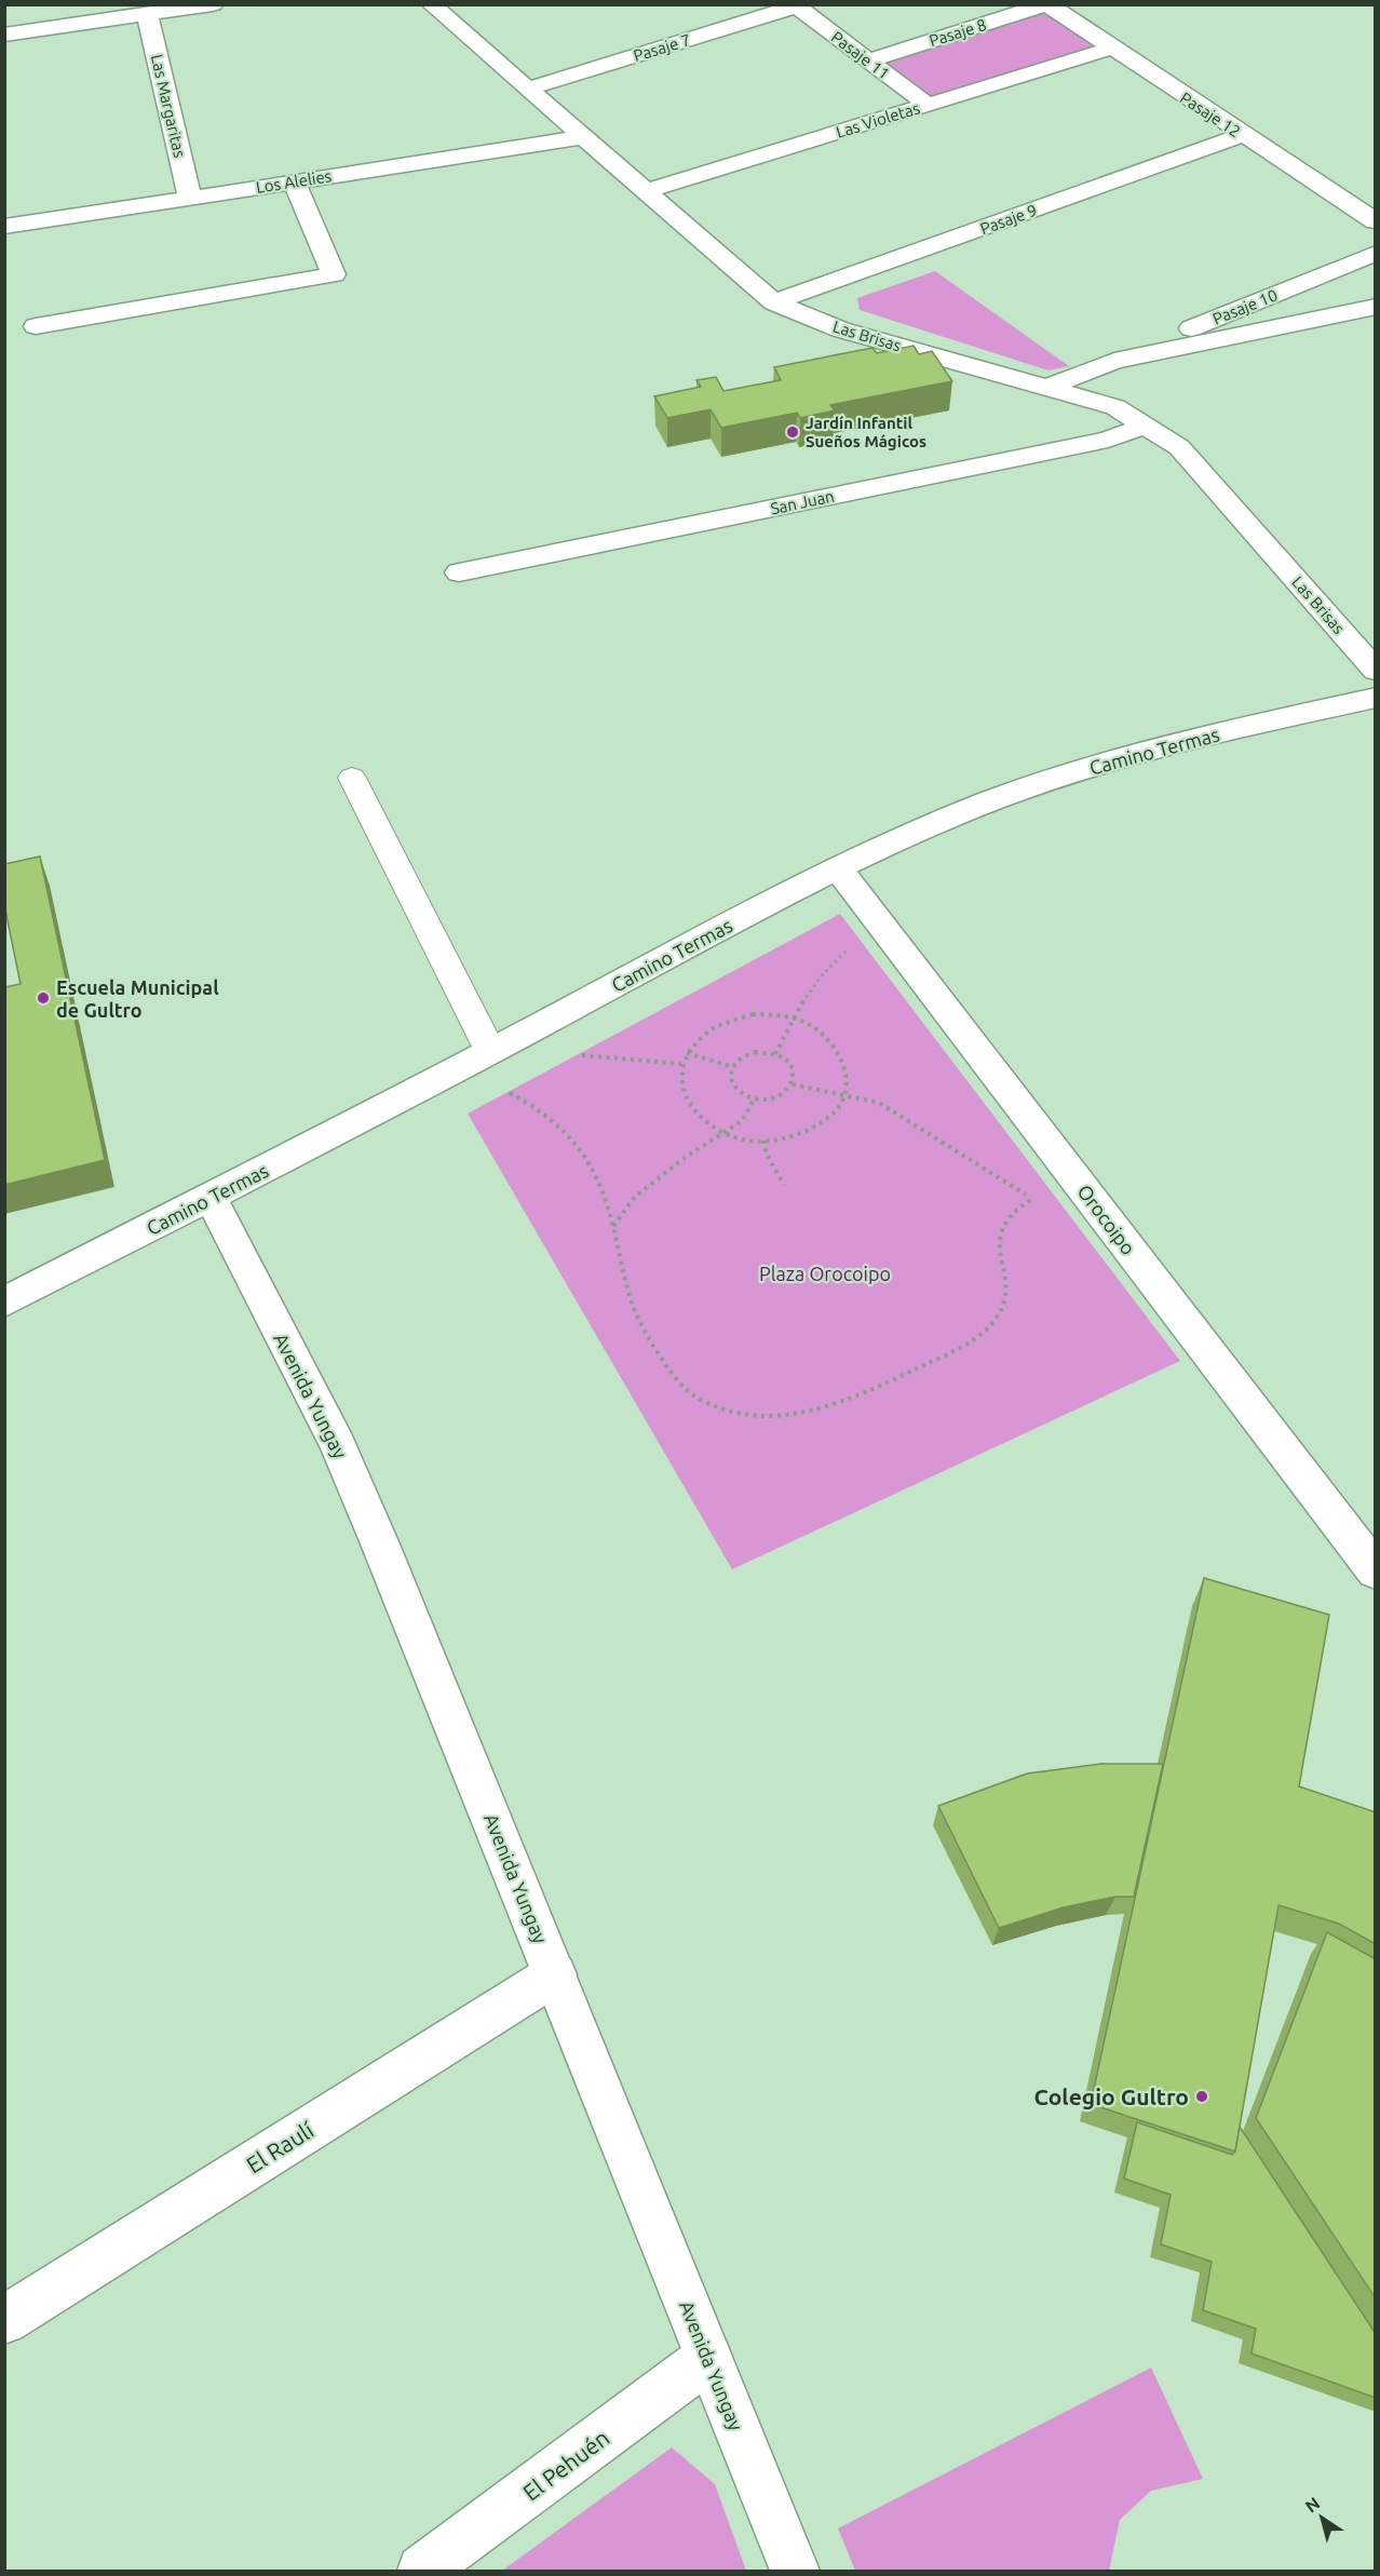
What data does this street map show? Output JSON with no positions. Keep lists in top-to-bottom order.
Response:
{
  "streets": {
    "street": [
      "Pasaje 8",
      "Pasaje 7",
      "Pasaje 11",
      "Las Margaritas",
      "Pasaje 12",
      "Las Violetas",
      "Los Alelies",
      "Pasaje 9",
      "Pasaje 10",
      "Las Brisas",
      "San Juan",
      "Camino Termas",
      "Orocoipo",
      "Avenida Yungay",
      "El Raulí",
      "El Pehuén"
    ]
  },
  "crossings": [
    ["Pasaje 8", "Pasaje 11"],
    ["Pasaje 8", "Pasaje 12"],
    ["Pasaje 7", "Pasaje 11"],
    ["Pasaje 7", "Las Brisas"],
    ["Pasaje 11", "Las Violetas"],
    ["Las Margaritas", "Los Alelies"],
    ["Pasaje 12", "Las Violetas"],
    ["Pasaje 12", "Pasaje 9"],
    ["Las Violetas", "Las Brisas"],
    ["Los Alelies", "Las Brisas"],
    ["Pasaje 9", "Las Brisas"],
    ["Pasaje 10", "Las Brisas"],
    ["Las Brisas", "San Juan"],
    ["Camino Termas", "Orocoipo"],
    ["Camino Termas", "Avenida Yungay"],
    ["Avenida Yungay", "El Raulí"],
    ["Avenida Yungay", "El Pehuén"]
  ],
  "parks": ["Plaza Orocoipo"],
  "places": ["Jardín Infantil Sueños Mágicos", "Escuela Municipal de Gultro", "Colegio Gultro"],
  "north": "top left"
}
